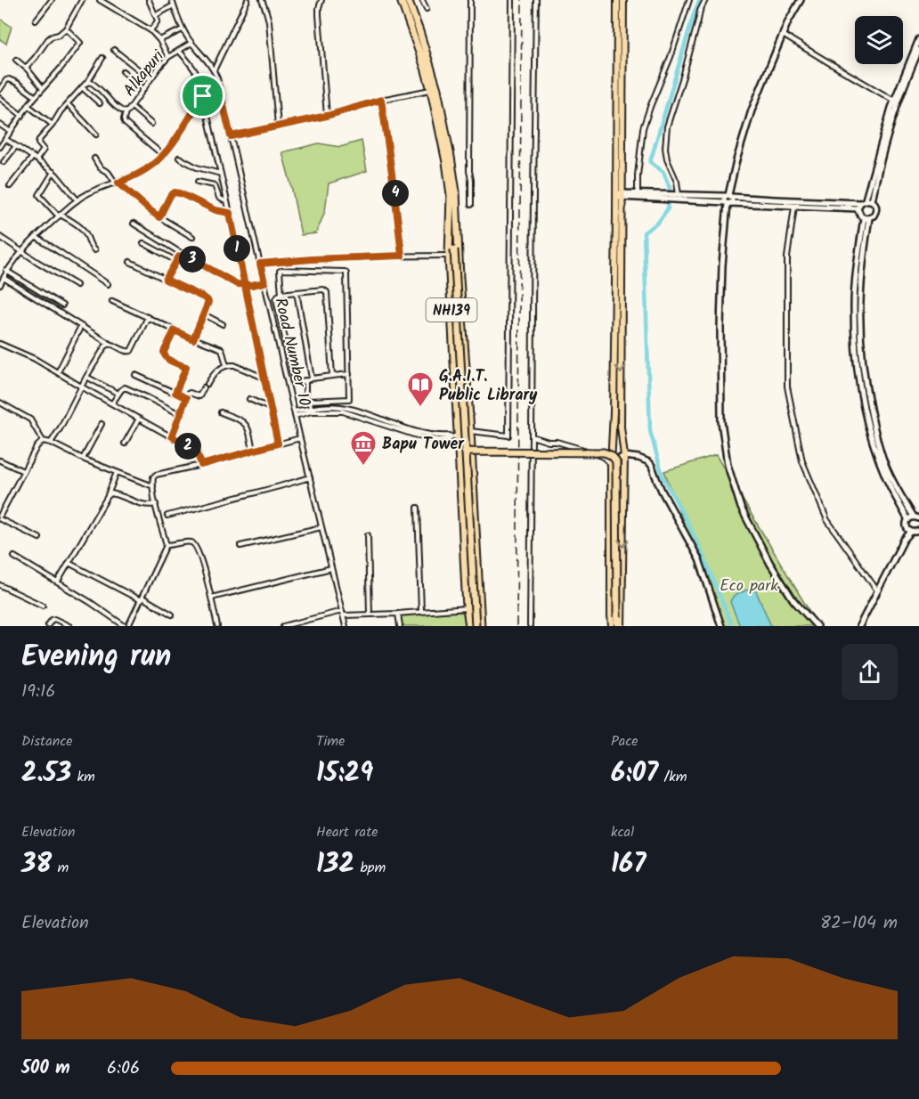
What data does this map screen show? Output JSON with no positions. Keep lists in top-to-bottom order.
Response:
{
  "streets": {
    "highway": ["NH139"],
    "street": ["Alkapuri", "Road Number 10"]
  },
  "crossings": [
    ["Alkapuri", "Road Number 10"]
  ],
  "parks": ["Eco park"],
  "places": {
    "library": ["G.A.I.T. Public Library"],
    "museum": ["Bapu Tower"]
  },
  "page": {
    "pins": [
      "4",
      "1",
      "3",
      "2"
    ],
    "heading": ["Evening run", "19:16"],
    "stats": [
      ["Distance", "2.53 km"],
      ["Time", "15:29"],
      ["Pace", "6:07 /km"],
      ["Elevation", "38 m"],
      ["Heart rate", "132 bpm"],
      ["kcal", "167"]
    ],
    "chart": ["Elevation", "82–104 m"],
    "list": [
      {
        "name": "500 m",
        "note": "6:06"
      }
    ]
  }
}
